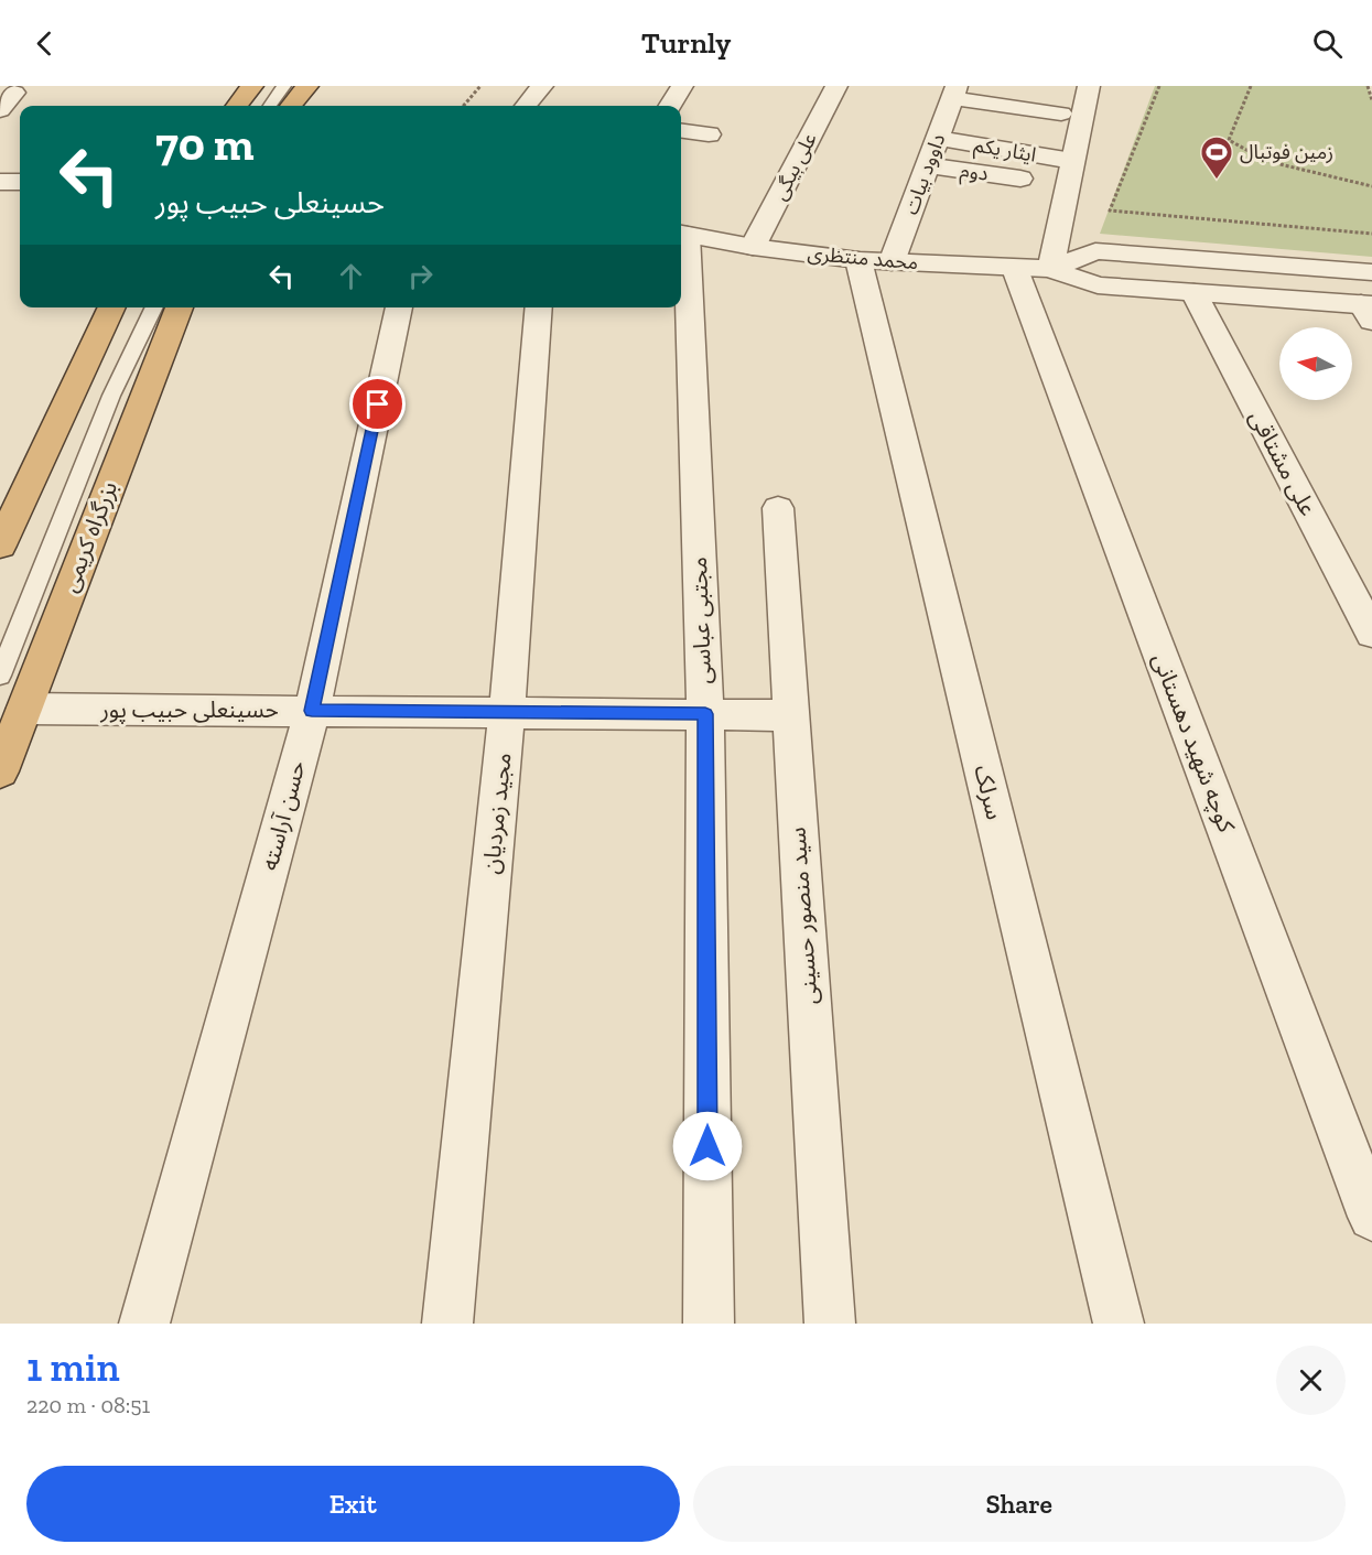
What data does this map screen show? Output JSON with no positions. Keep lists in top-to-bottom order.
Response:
{
  "streets": {
    "highway": ["بزرگراه کریمی"],
    "street": [
      "ایثار یکم",
      "علی بیگی",
      "دوم",
      "داوود بیات",
      "محمد منتظری",
      "علی مشتاقی",
      "مجتبی عباسی",
      "حسینعلی حبیب پور",
      "کوچه شهید دهستانی",
      "سرلک",
      "مجید زمردیان",
      "حسن آراسته",
      "سید منصور حسینی"
    ]
  },
  "crossings": [
    ["ایثار یکم", "داوود بیات"],
    ["علی بیگی", "محمد منتظری"],
    ["دوم", "داوود بیات"],
    ["داوود بیات", "محمد منتظری"],
    ["داوود بیات", "سرلک"],
    ["محمد منتظری", "علی مشتاقی"],
    ["محمد منتظری", "مجتبی عباسی"],
    ["محمد منتظری", "کوچه شهید دهستانی"],
    ["محمد منتظری", "سرلک"],
    ["بزرگراه کریمی", "حسینعلی حبیب پور"],
    ["مجتبی عباسی", "حسینعلی حبیب پور"],
    ["حسینعلی حبیب پور", "مجید زمردیان"],
    ["حسینعلی حبیب پور", "حسن آراسته"],
    ["حسینعلی حبیب پور", "سید منصور حسینی"]
  ],
  "places": {
    "sports": ["زمین فوتبال"]
  },
  "north": "left",
  "page": {
    "header": "Turnly",
    "turn": ["70 m", "حسینعلی حبیب پور"],
    "heading": ["1 min", "220 m · 08:51"],
    "buttons": ["Exit", "Share"]
  }
}
